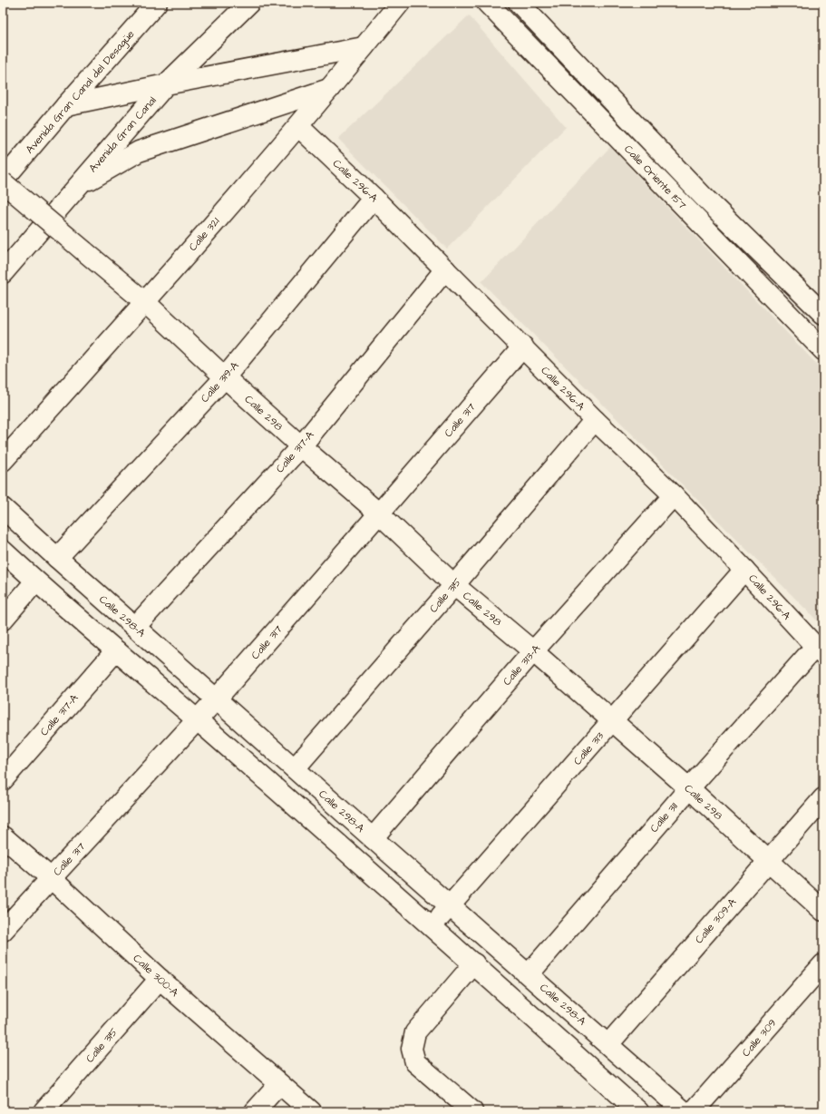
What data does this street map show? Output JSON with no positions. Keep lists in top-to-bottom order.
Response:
{
  "streets": {
    "street": [
      "Avenida Gran Canal del Desagüe",
      "Avenida Gran Canal",
      "Calle Oriente 157",
      "Calle 296-A",
      "Calle 321",
      "Calle 319-A",
      "Calle 298",
      "Calle 317",
      "Calle 317-A",
      "Calle 315",
      "Calle 298-A",
      "Calle 313-A",
      "Calle 313",
      "Calle 311",
      "Calle 309-A",
      "Calle 300-A",
      "Calle 309"
    ]
  },
  "crossings": [
    ["Avenida Gran Canal del Desagüe", "Calle 298"],
    ["Calle 296-A", "Calle 321"],
    ["Calle 296-A", "Calle 319-A"],
    ["Calle 296-A", "Calle 317"],
    ["Calle 296-A", "Calle 317-A"],
    ["Calle 296-A", "Calle 315"],
    ["Calle 296-A", "Calle 313-A"],
    ["Calle 296-A", "Calle 313"],
    ["Calle 296-A", "Calle 311"],
    ["Calle 321", "Calle 298"],
    ["Calle 319-A", "Calle 298"],
    ["Calle 319-A", "Calle 298-A"],
    ["Calle 298", "Calle 317"],
    ["Calle 298", "Calle 317-A"],
    ["Calle 298", "Calle 315"],
    ["Calle 298", "Calle 313-A"],
    ["Calle 298", "Calle 313"],
    ["Calle 298", "Calle 311"],
    ["Calle 298", "Calle 309-A"],
    ["Calle 317", "Calle 298-A"],
    ["Calle 317", "Calle 300-A"],
    ["Calle 317-A", "Calle 298-A"],
    ["Calle 315", "Calle 298-A"],
    ["Calle 315", "Calle 300-A"],
    ["Calle 298-A", "Calle 313-A"],
    ["Calle 298-A", "Calle 313"],
    ["Calle 298-A", "Calle 311"],
    ["Calle 298-A", "Calle 309-A"]
  ]
}
